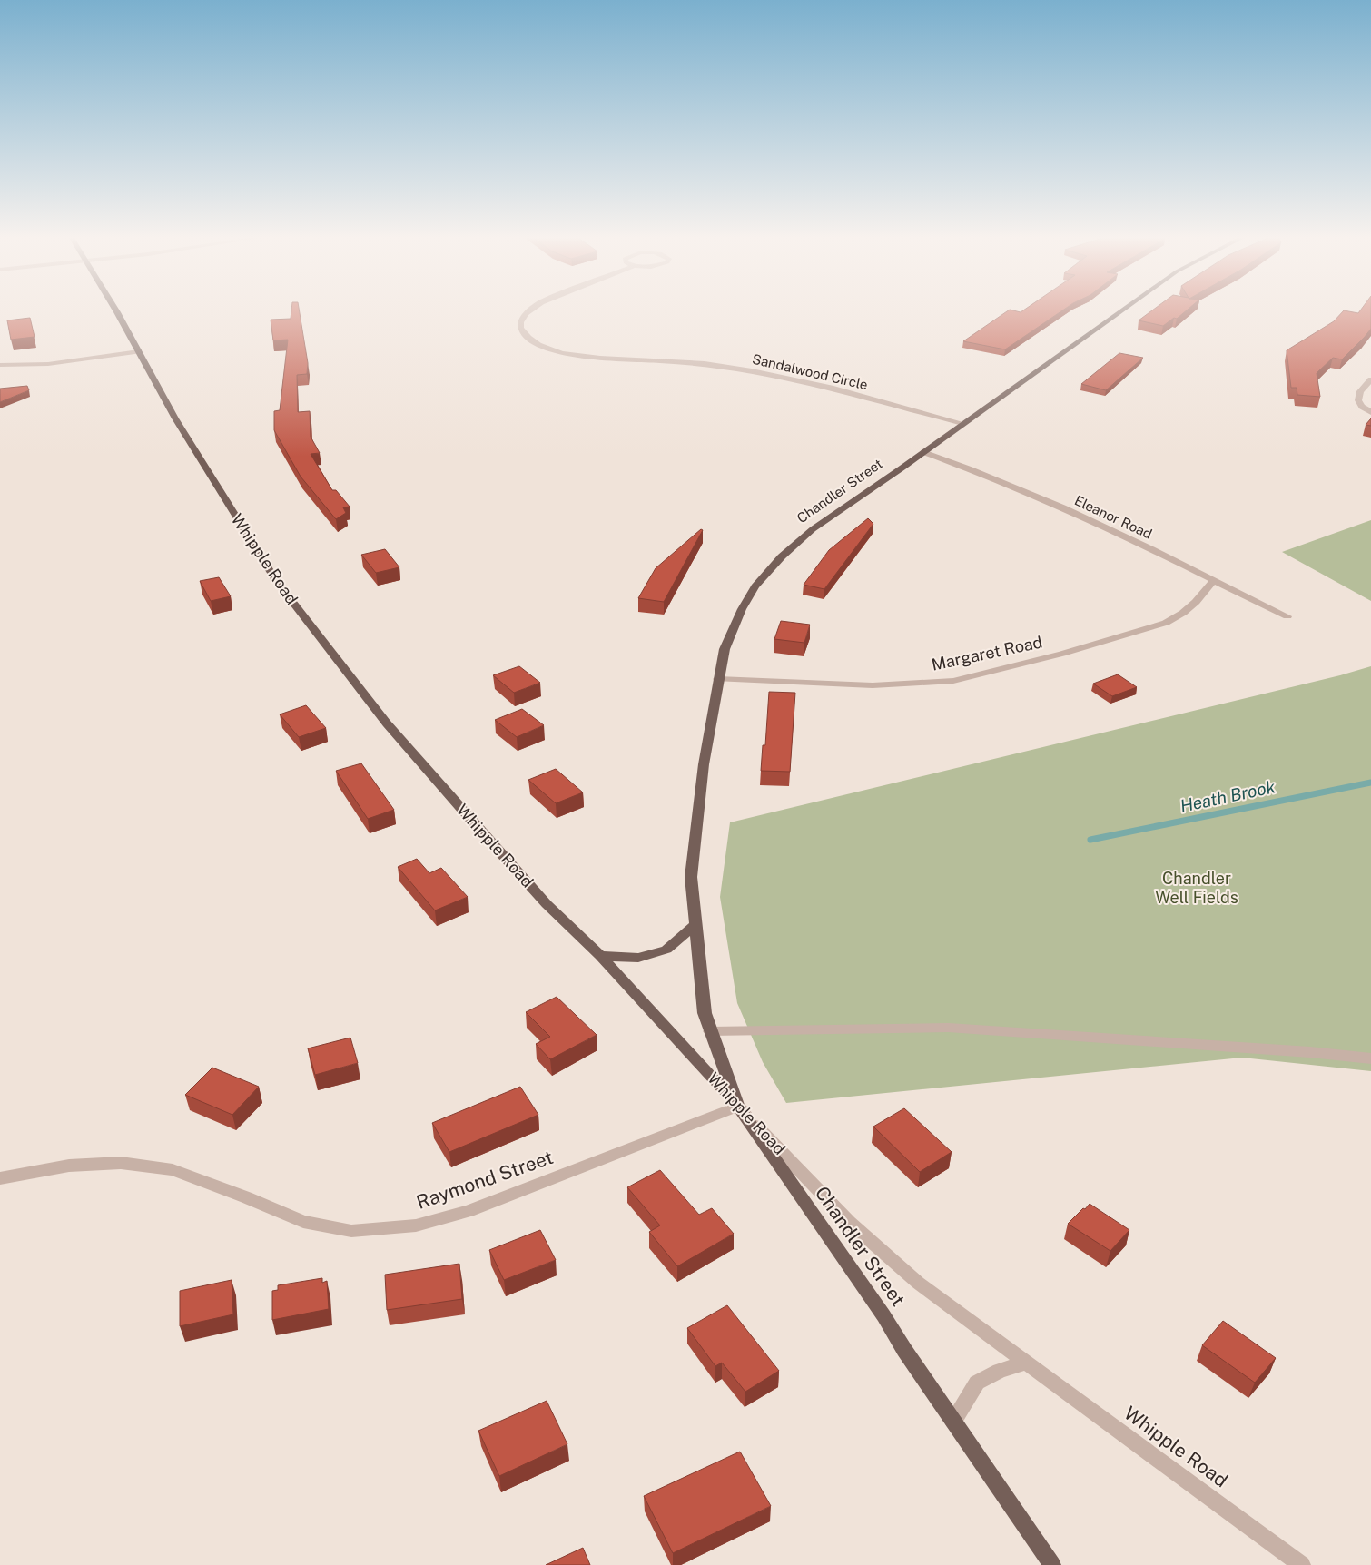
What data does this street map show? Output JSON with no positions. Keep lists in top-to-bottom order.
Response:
{
  "streets": {
    "main road": ["Chandler Street", "Whipple Road"],
    "street": [
      "Sandalwood Circle",
      "Eleanor Road",
      "Margaret Road",
      "Raymond Street"
    ]
  },
  "crossings": [
    ["Sandalwood Circle", "Chandler Street"],
    ["Chandler Street", "Eleanor Road"],
    ["Chandler Street", "Whipple Road"],
    ["Chandler Street", "Margaret Road"],
    ["Chandler Street", "Raymond Street"],
    ["Eleanor Road", "Margaret Road"],
    ["Whipple Road", "Raymond Street"]
  ],
  "water": ["Heath Brook"],
  "parks": ["Chandler Well Fields"]
}
